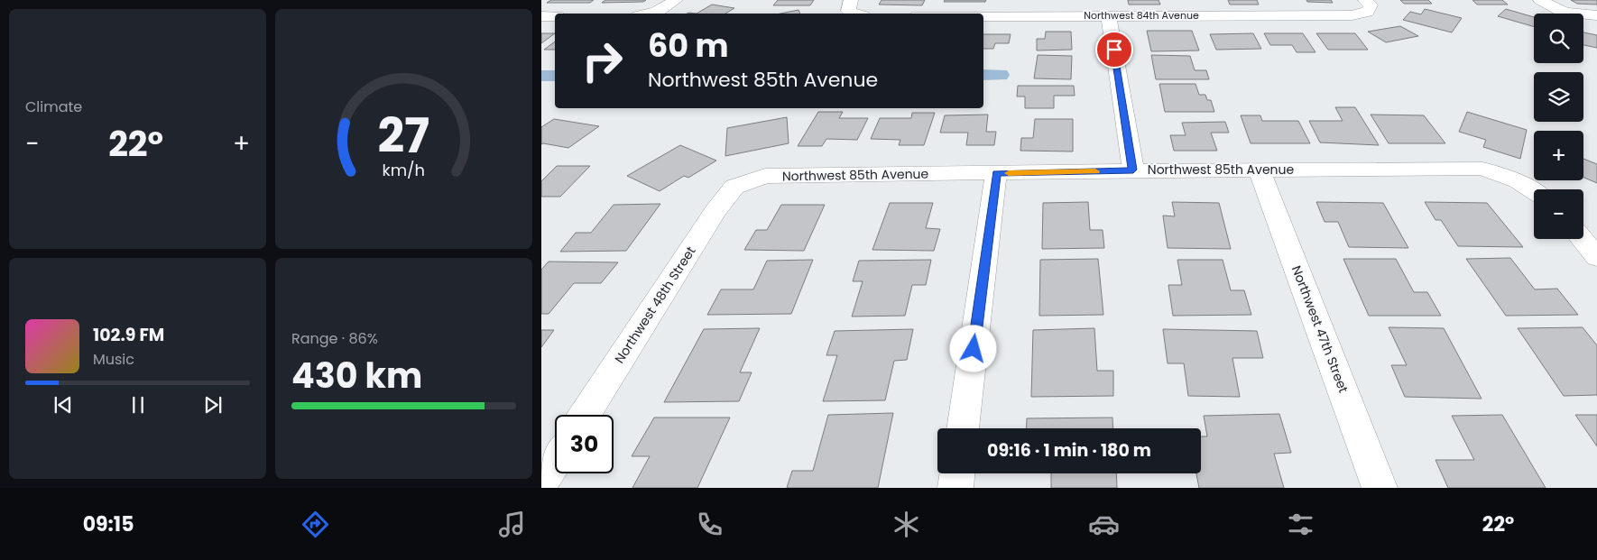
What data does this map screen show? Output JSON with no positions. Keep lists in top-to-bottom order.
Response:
{
  "streets": {
    "street": [
      "Northwest 84th Avenue",
      "Northwest 85th Avenue",
      "Northwest 48th Street",
      "Northwest 47th Street"
    ]
  },
  "crossings": [
    ["Northwest 85th Avenue", "Northwest 48th Street"],
    ["Northwest 85th Avenue", "Northwest 47th Street"]
  ],
  "page": {
    "tile": [
      "Climate",
      ["Range · 86%", "430 km"]
    ],
    "map_buttons": ["+", "−"],
    "turn": ["60 m", "Northwest 85th Avenue"],
    "heat": ["−", "22°", "+"],
    "song": ["102.9 FM", "Music"],
    "limit": "30",
    "trip": "09:16 · 1 min · 180 m",
    "tabs": ["09:15", "22°"],
    "gauge": ["27", "km/h"]
  }
}
